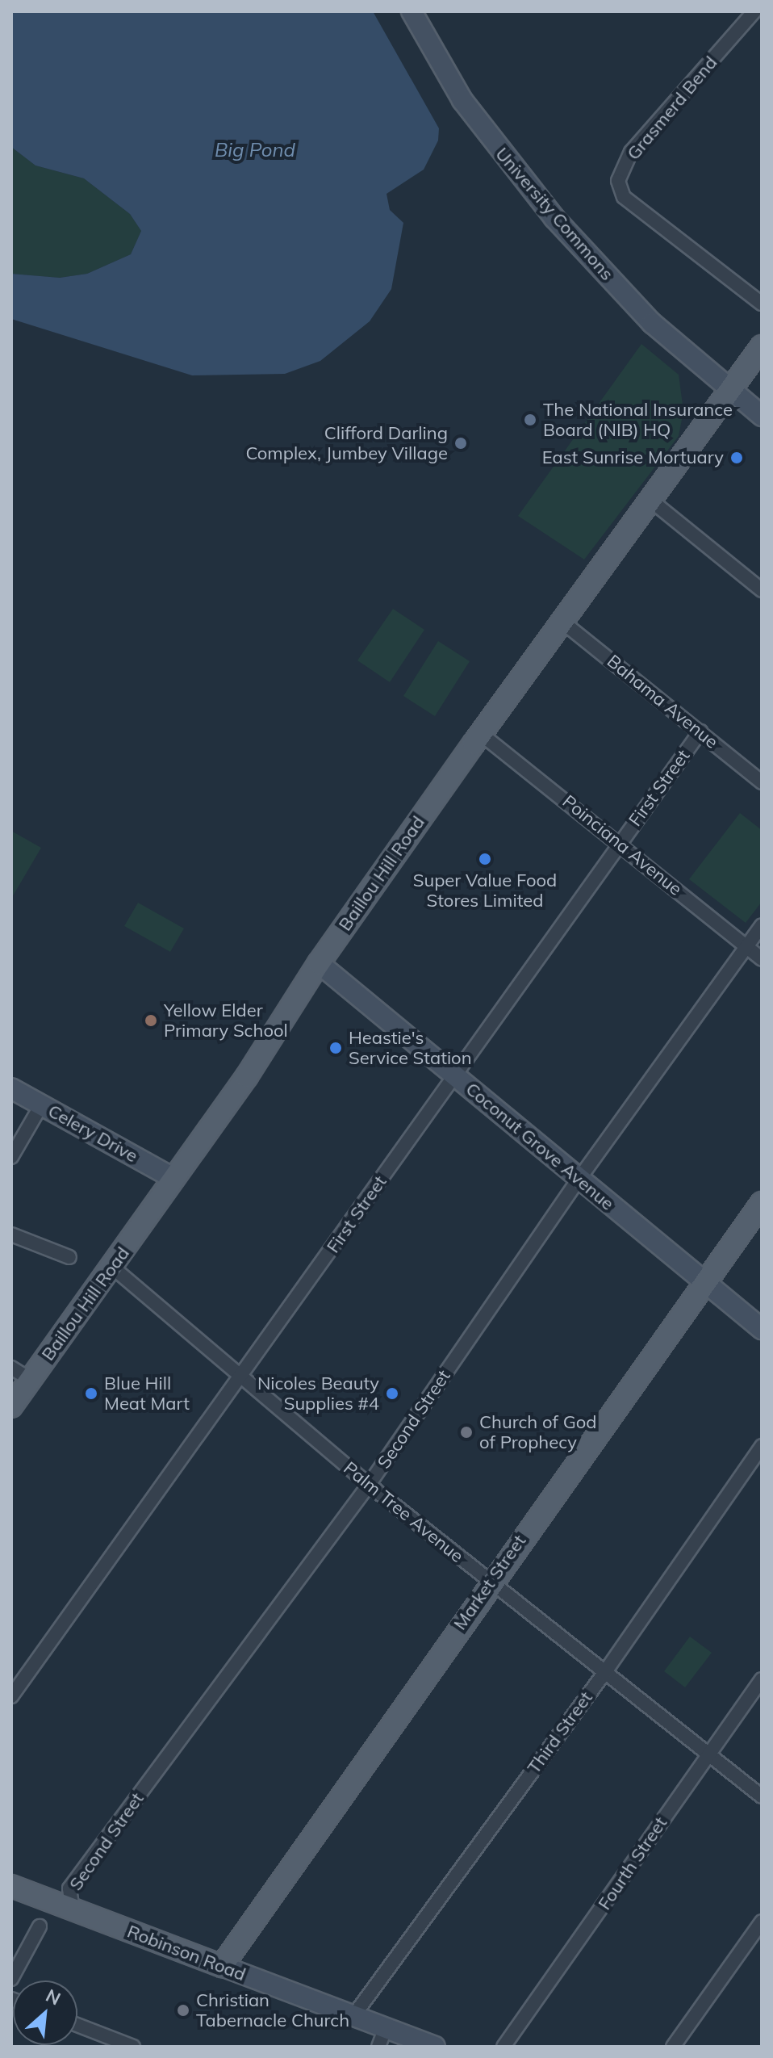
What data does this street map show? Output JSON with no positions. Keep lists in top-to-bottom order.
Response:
{
  "streets": {
    "main road": ["Baillou Hill Road", "Market Street", "Robinson Road"],
    "street": [
      "Grasmerd Bend",
      "University Commons",
      "Bahama Avenue",
      "First Street",
      "Poinciana Avenue",
      "Celery Drive",
      "Coconut Grove Avenue",
      "Second Street",
      "Palm Tree Avenue",
      "Third Street",
      "Fourth Street"
    ]
  },
  "crossings": [
    ["University Commons", "Baillou Hill Road"],
    ["Bahama Avenue", "First Street"],
    ["Bahama Avenue", "Baillou Hill Road"],
    ["First Street", "Poinciana Avenue"],
    ["First Street", "Coconut Grove Avenue"],
    ["First Street", "Palm Tree Avenue"],
    ["Poinciana Avenue", "Baillou Hill Road"],
    ["Poinciana Avenue", "Second Street"],
    ["Baillou Hill Road", "Celery Drive"],
    ["Baillou Hill Road", "Coconut Grove Avenue"],
    ["Baillou Hill Road", "Palm Tree Avenue"],
    ["Coconut Grove Avenue", "Second Street"],
    ["Coconut Grove Avenue", "Market Street"],
    ["Second Street", "Palm Tree Avenue"],
    ["Second Street", "Robinson Road"],
    ["Palm Tree Avenue", "Market Street"],
    ["Palm Tree Avenue", "Third Street"],
    ["Palm Tree Avenue", "Fourth Street"],
    ["Market Street", "Robinson Road"],
    ["Third Street", "Robinson Road"]
  ],
  "water": ["Big Pond"],
  "places": [
    "The National Insurance Board (NIB) HQ",
    "Clifford Darling Complex, Jumbey Village",
    "East Sunrise Mortuary",
    "Super Value Food Stores Limited",
    "Yellow Elder Primary School",
    "Heastie's Service Station",
    "Blue Hill Meat Mart",
    "Nicoles Beauty Supplies #4",
    "Church of God of Prophecy",
    "Christian Tabernacle Church"
  ],
  "north": "top right"
}
